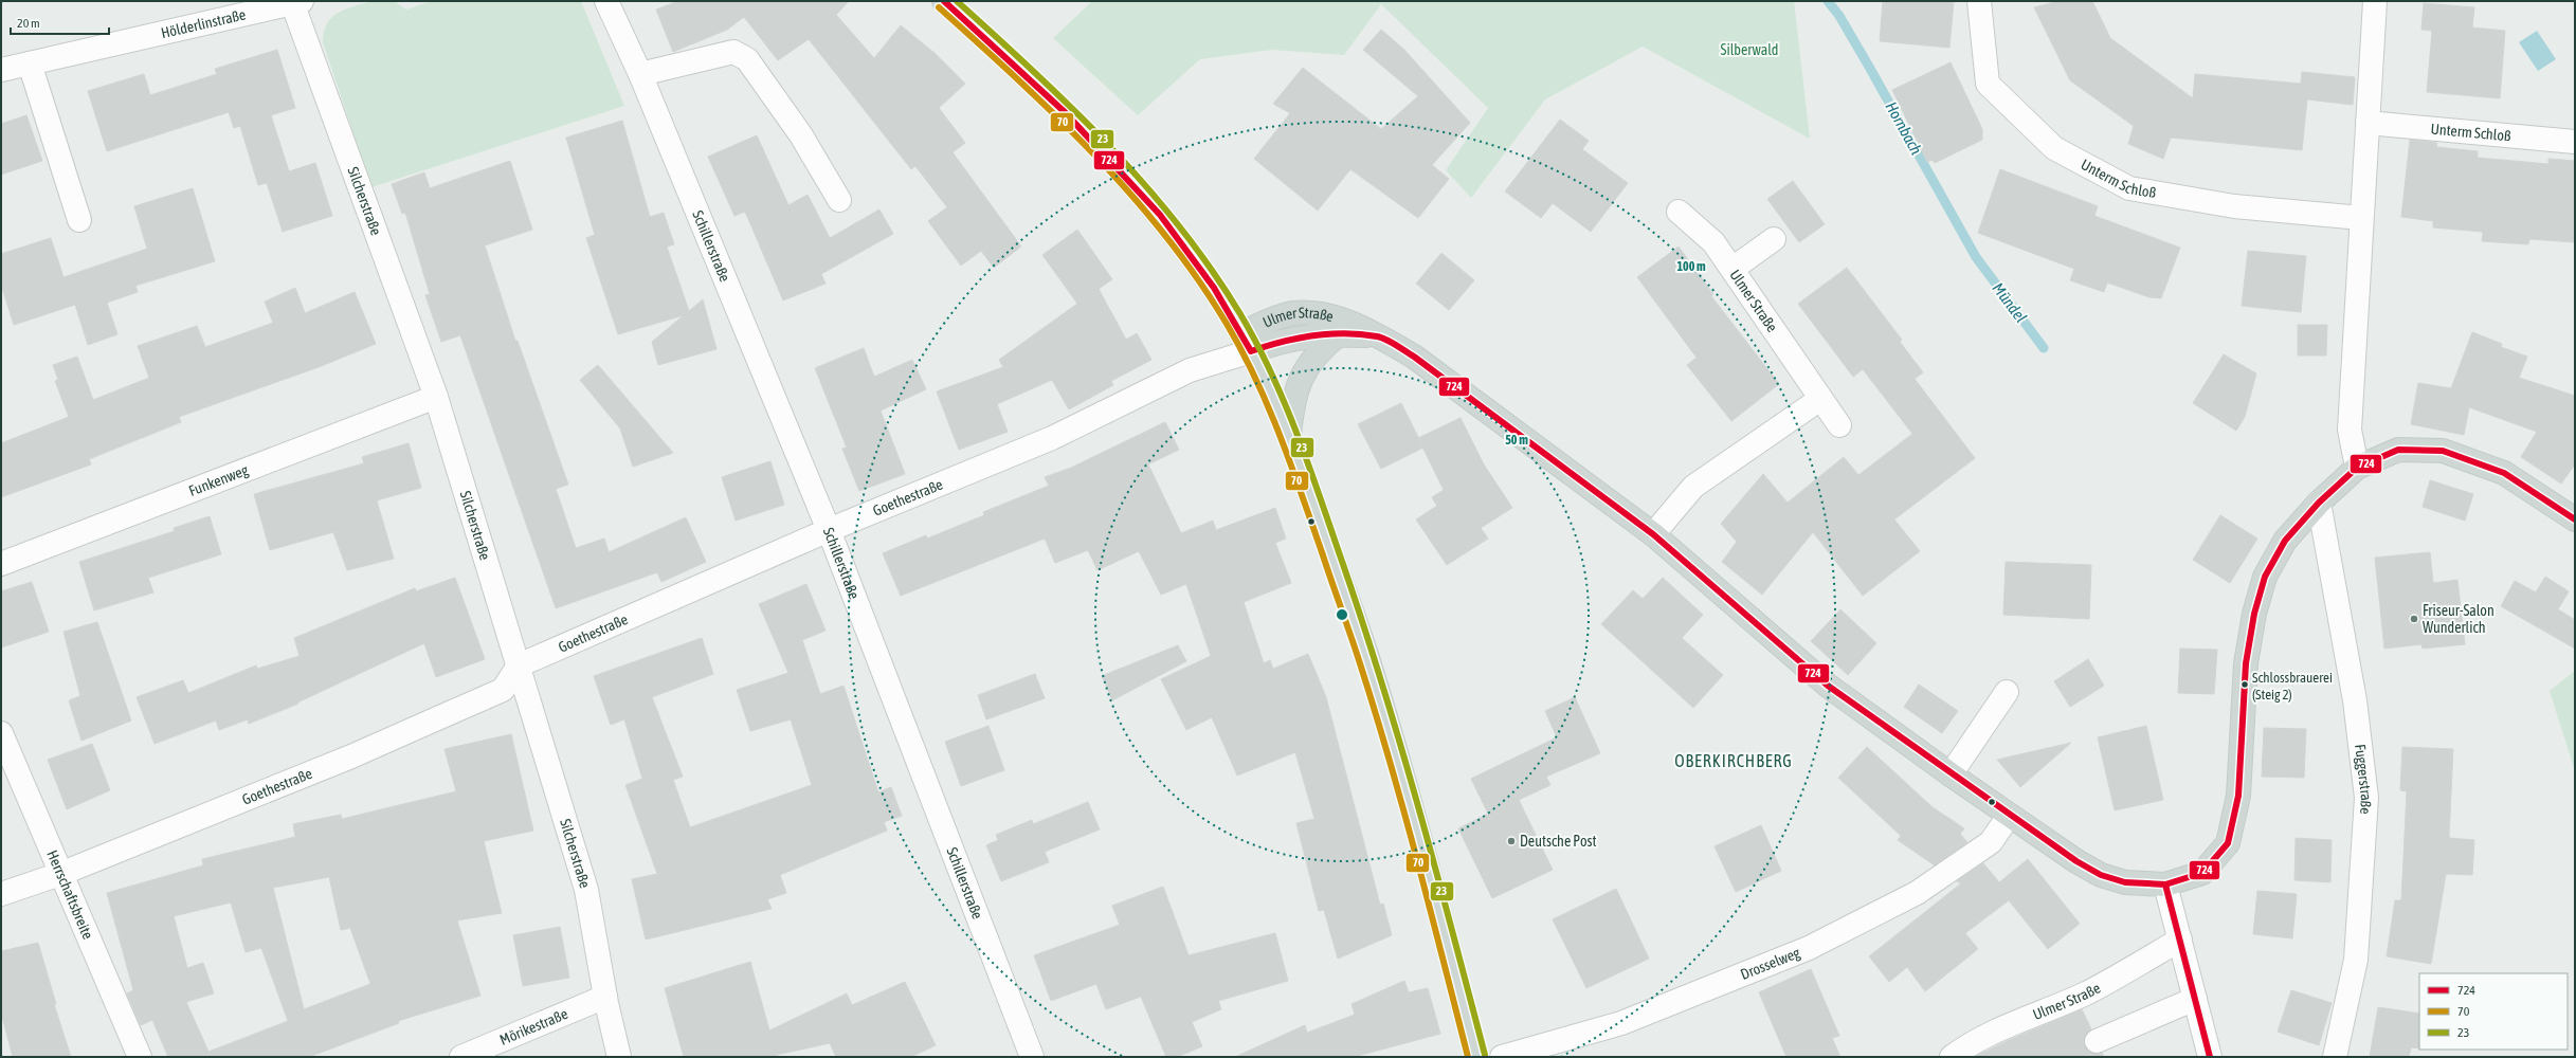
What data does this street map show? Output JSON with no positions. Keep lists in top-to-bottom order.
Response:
{
  "streets": {
    "main road": ["Ulmer Straße"],
    "street": [
      "Hölderlinstraße",
      "Unterm Schloß",
      "Silcherstraße",
      "Schillerstraße",
      "Funkenweg",
      "Goethestraße",
      "Fuggerstraße",
      "Herrschaftsbreite",
      "Drosselweg",
      "Mörikestraße"
    ]
  },
  "crossings": [
    ["Hölderlinstraße", "Silcherstraße"],
    ["Silcherstraße", "Funkenweg"],
    ["Silcherstraße", "Goethestraße"],
    ["Silcherstraße", "Mörikestraße"],
    ["Schillerstraße", "Goethestraße"],
    ["Ulmer Straße", "Goethestraße"],
    ["Ulmer Straße", "Drosselweg"],
    ["Goethestraße", "Herrschaftsbreite"]
  ],
  "districts": ["OBERKIRCHBERG"],
  "water": ["Hornbach", "Mündel"],
  "parks": ["Silberwald"],
  "places": ["Friseur-Salon Wunderlich", "Schlossbrauerei (Steig 2)", "Deutsche Post"],
  "lines": ["transit line 724", "transit line 23", "transit line 70"],
  "legend": ["724", "70", "23"],
  "scale_bar": "20 m",
  "rings": ["100 m", "50 m"]
}
